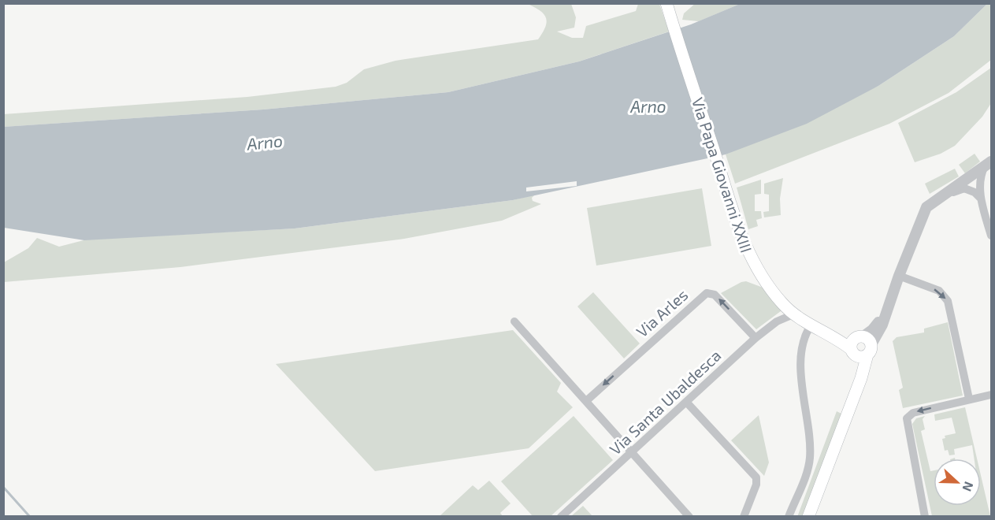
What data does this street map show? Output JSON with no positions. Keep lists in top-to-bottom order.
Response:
{
  "streets": {
    "main road": ["Via Papa Giovanni XXIII"],
    "street": ["Via Arles", "Via Santa Ubaldesca"]
  },
  "crossings": [
    ["Via Papa Giovanni XXIII", "Via Santa Ubaldesca"],
    ["Via Arles", "Via Santa Ubaldesca"]
  ],
  "water": ["Arno"],
  "north": "right"
}
